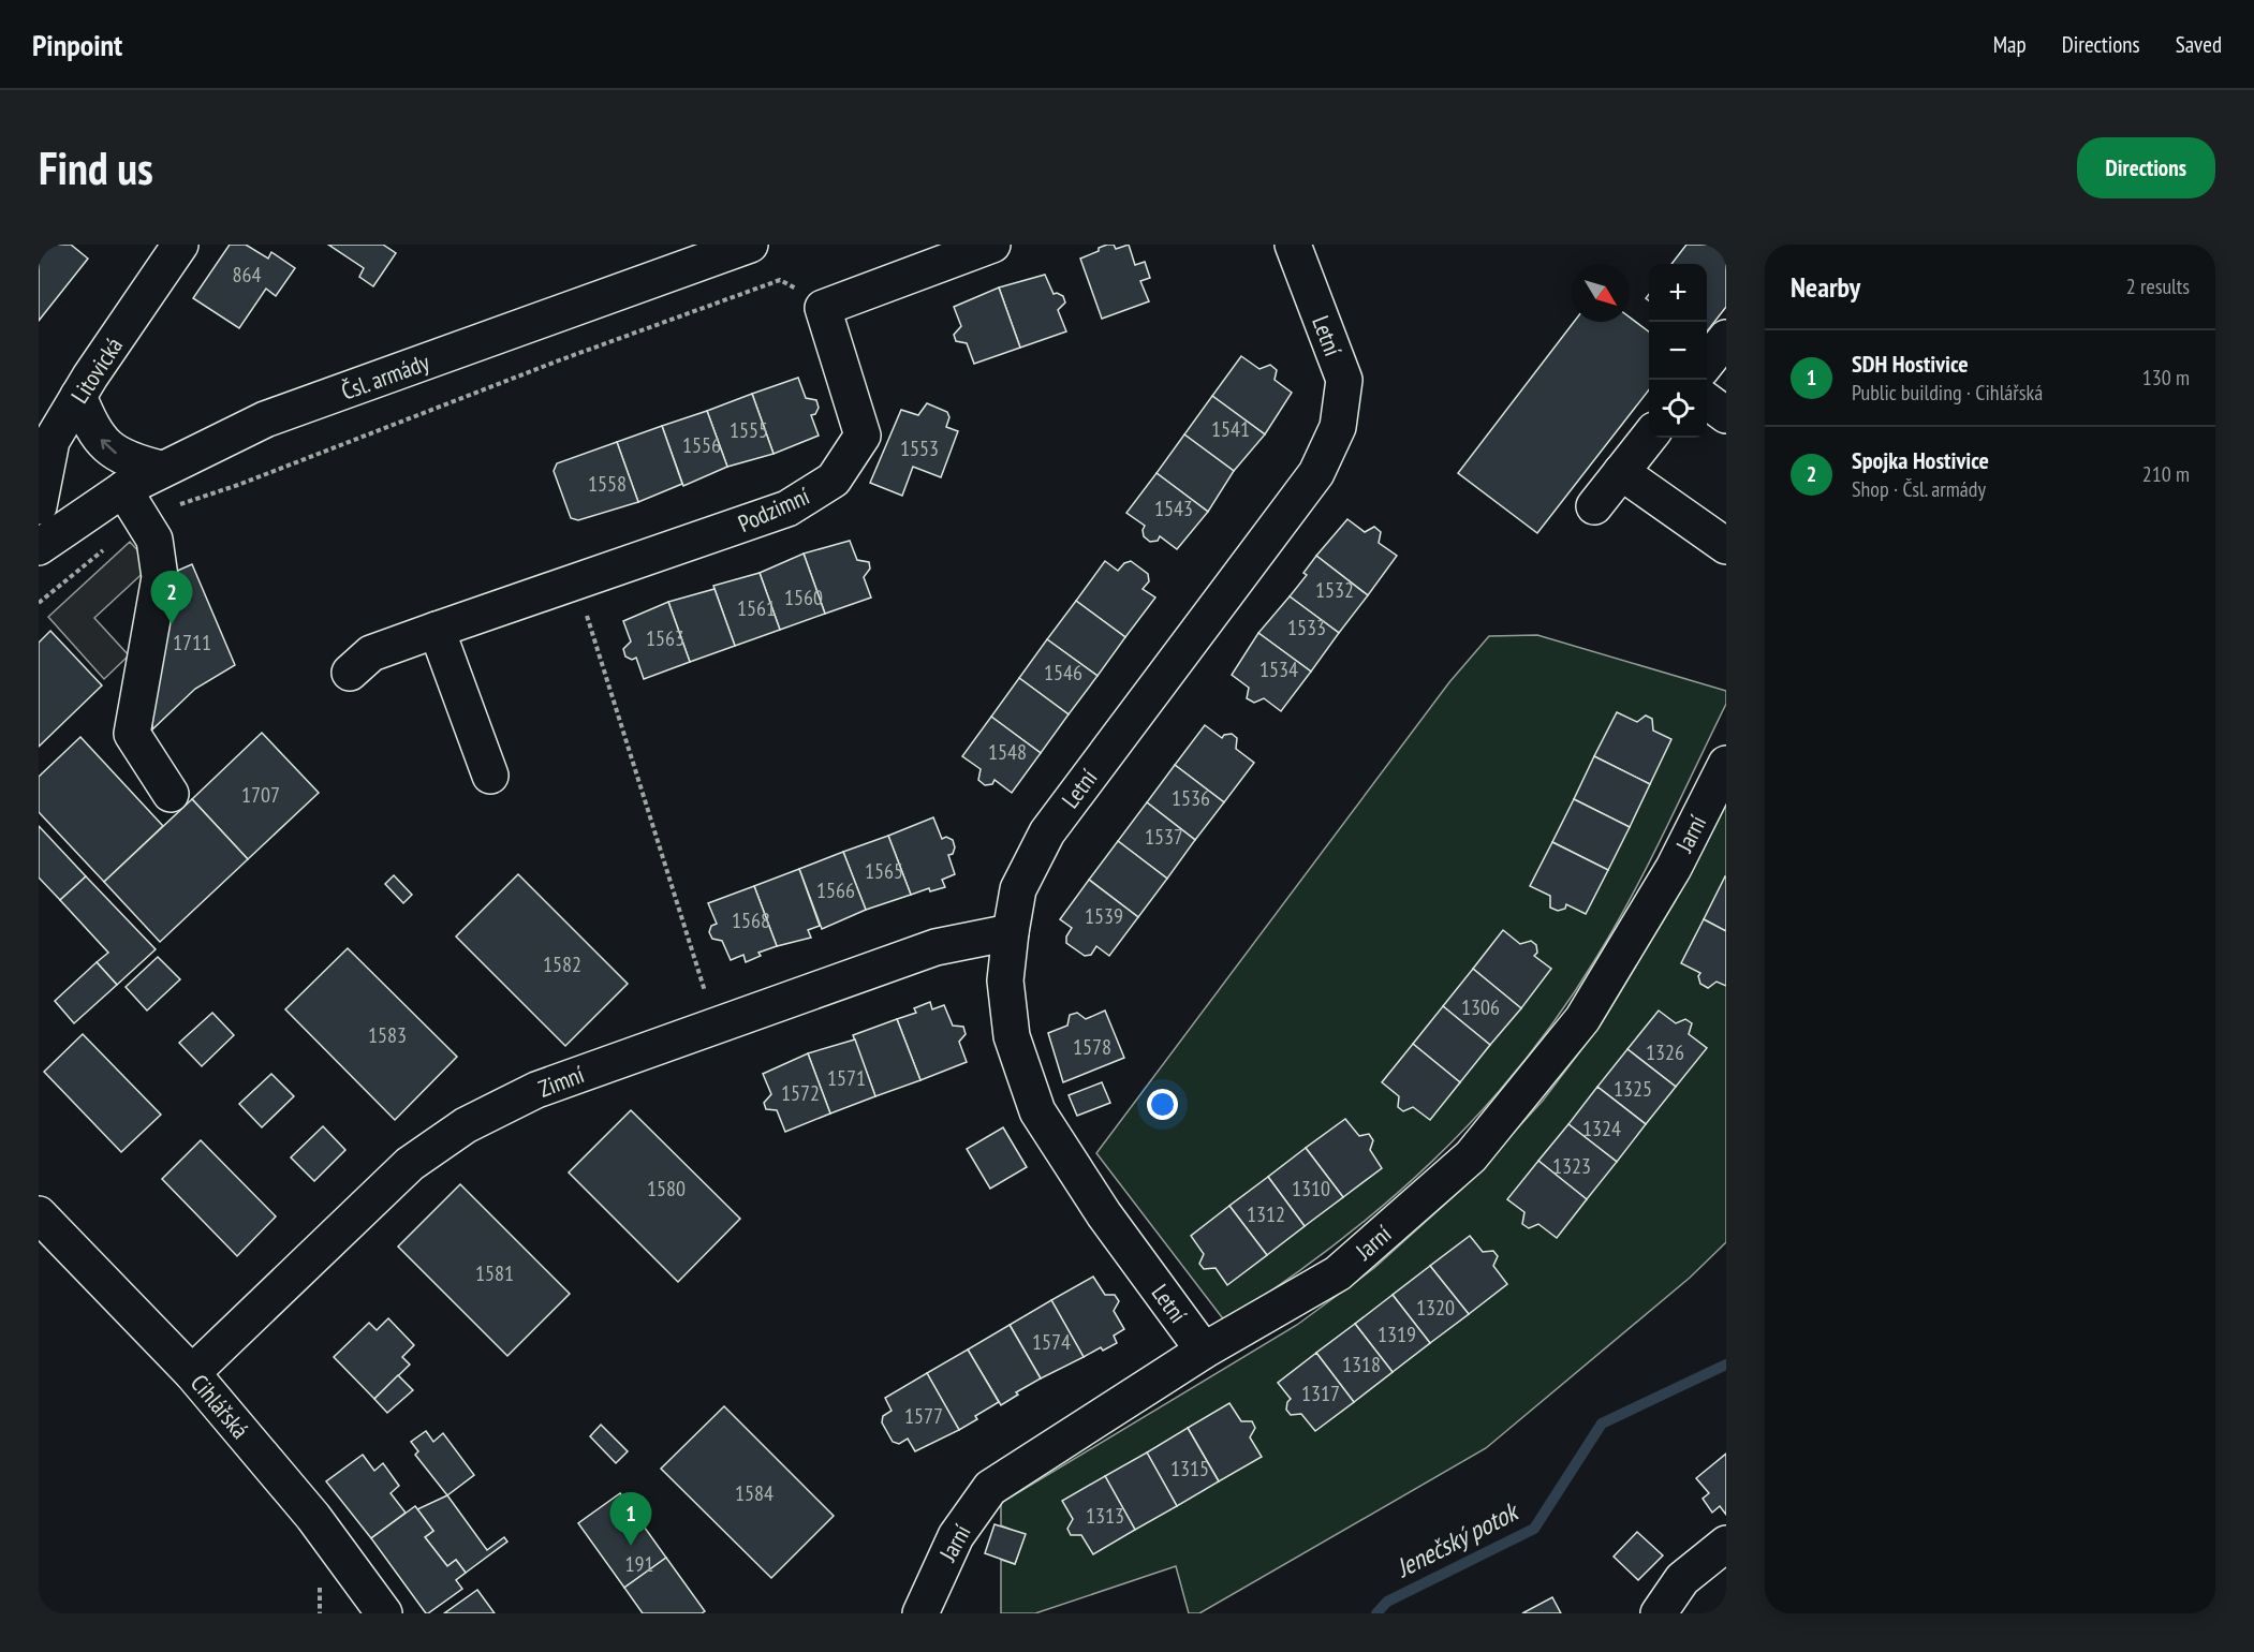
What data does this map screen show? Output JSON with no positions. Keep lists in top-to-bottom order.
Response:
{
  "streets": {
    "street": [
      "Letní",
      "Litovická",
      "Čsl. armády",
      "Podzimní",
      "Jarní",
      "Zimní",
      "Cihlářská"
    ]
  },
  "crossings": [
    ["Letní", "Jarní"],
    ["Letní", "Zimní"],
    ["Zimní", "Cihlářská"]
  ],
  "water": ["Jenečský potok"],
  "house_numbers": [
    "864",
    "1541",
    "1555",
    "1556",
    "1553",
    "1558",
    "1543",
    "1532",
    "1560",
    "1561",
    "1533",
    "1563",
    "1711",
    "1534",
    "1546",
    "1548",
    "1707",
    "1536",
    "1537",
    "1565",
    "1566",
    "1539",
    "1568",
    "1582",
    "1306",
    "1583",
    "1578",
    "1326",
    "1571",
    "1325",
    "1572",
    "1324",
    "1323",
    "1580",
    "1310",
    "1312",
    "1581",
    "1320",
    "1319",
    "1574",
    "1318",
    "1317",
    "1577",
    "1315",
    "1584",
    "1313",
    "191"
  ],
  "north": "bottom right",
  "page": {
    "header": "Pinpoint",
    "nav": ["Map", "Directions", "Saved"],
    "buttons": "Directions",
    "title": "Find us",
    "heading": ["Nearby", "2 results"],
    "map_buttons": ["+", "−"],
    "list": [
      {
        "mark": "1",
        "name": "SDH Hostivice",
        "note": "Public building · Cihlářská",
        "value": "130 m"
      },
      {
        "mark": "2",
        "name": "Spojka Hostivice",
        "note": "Shop · Čsl. armády",
        "value": "210 m"
      }
    ],
    "pins": ["2", "1"]
  }
}
